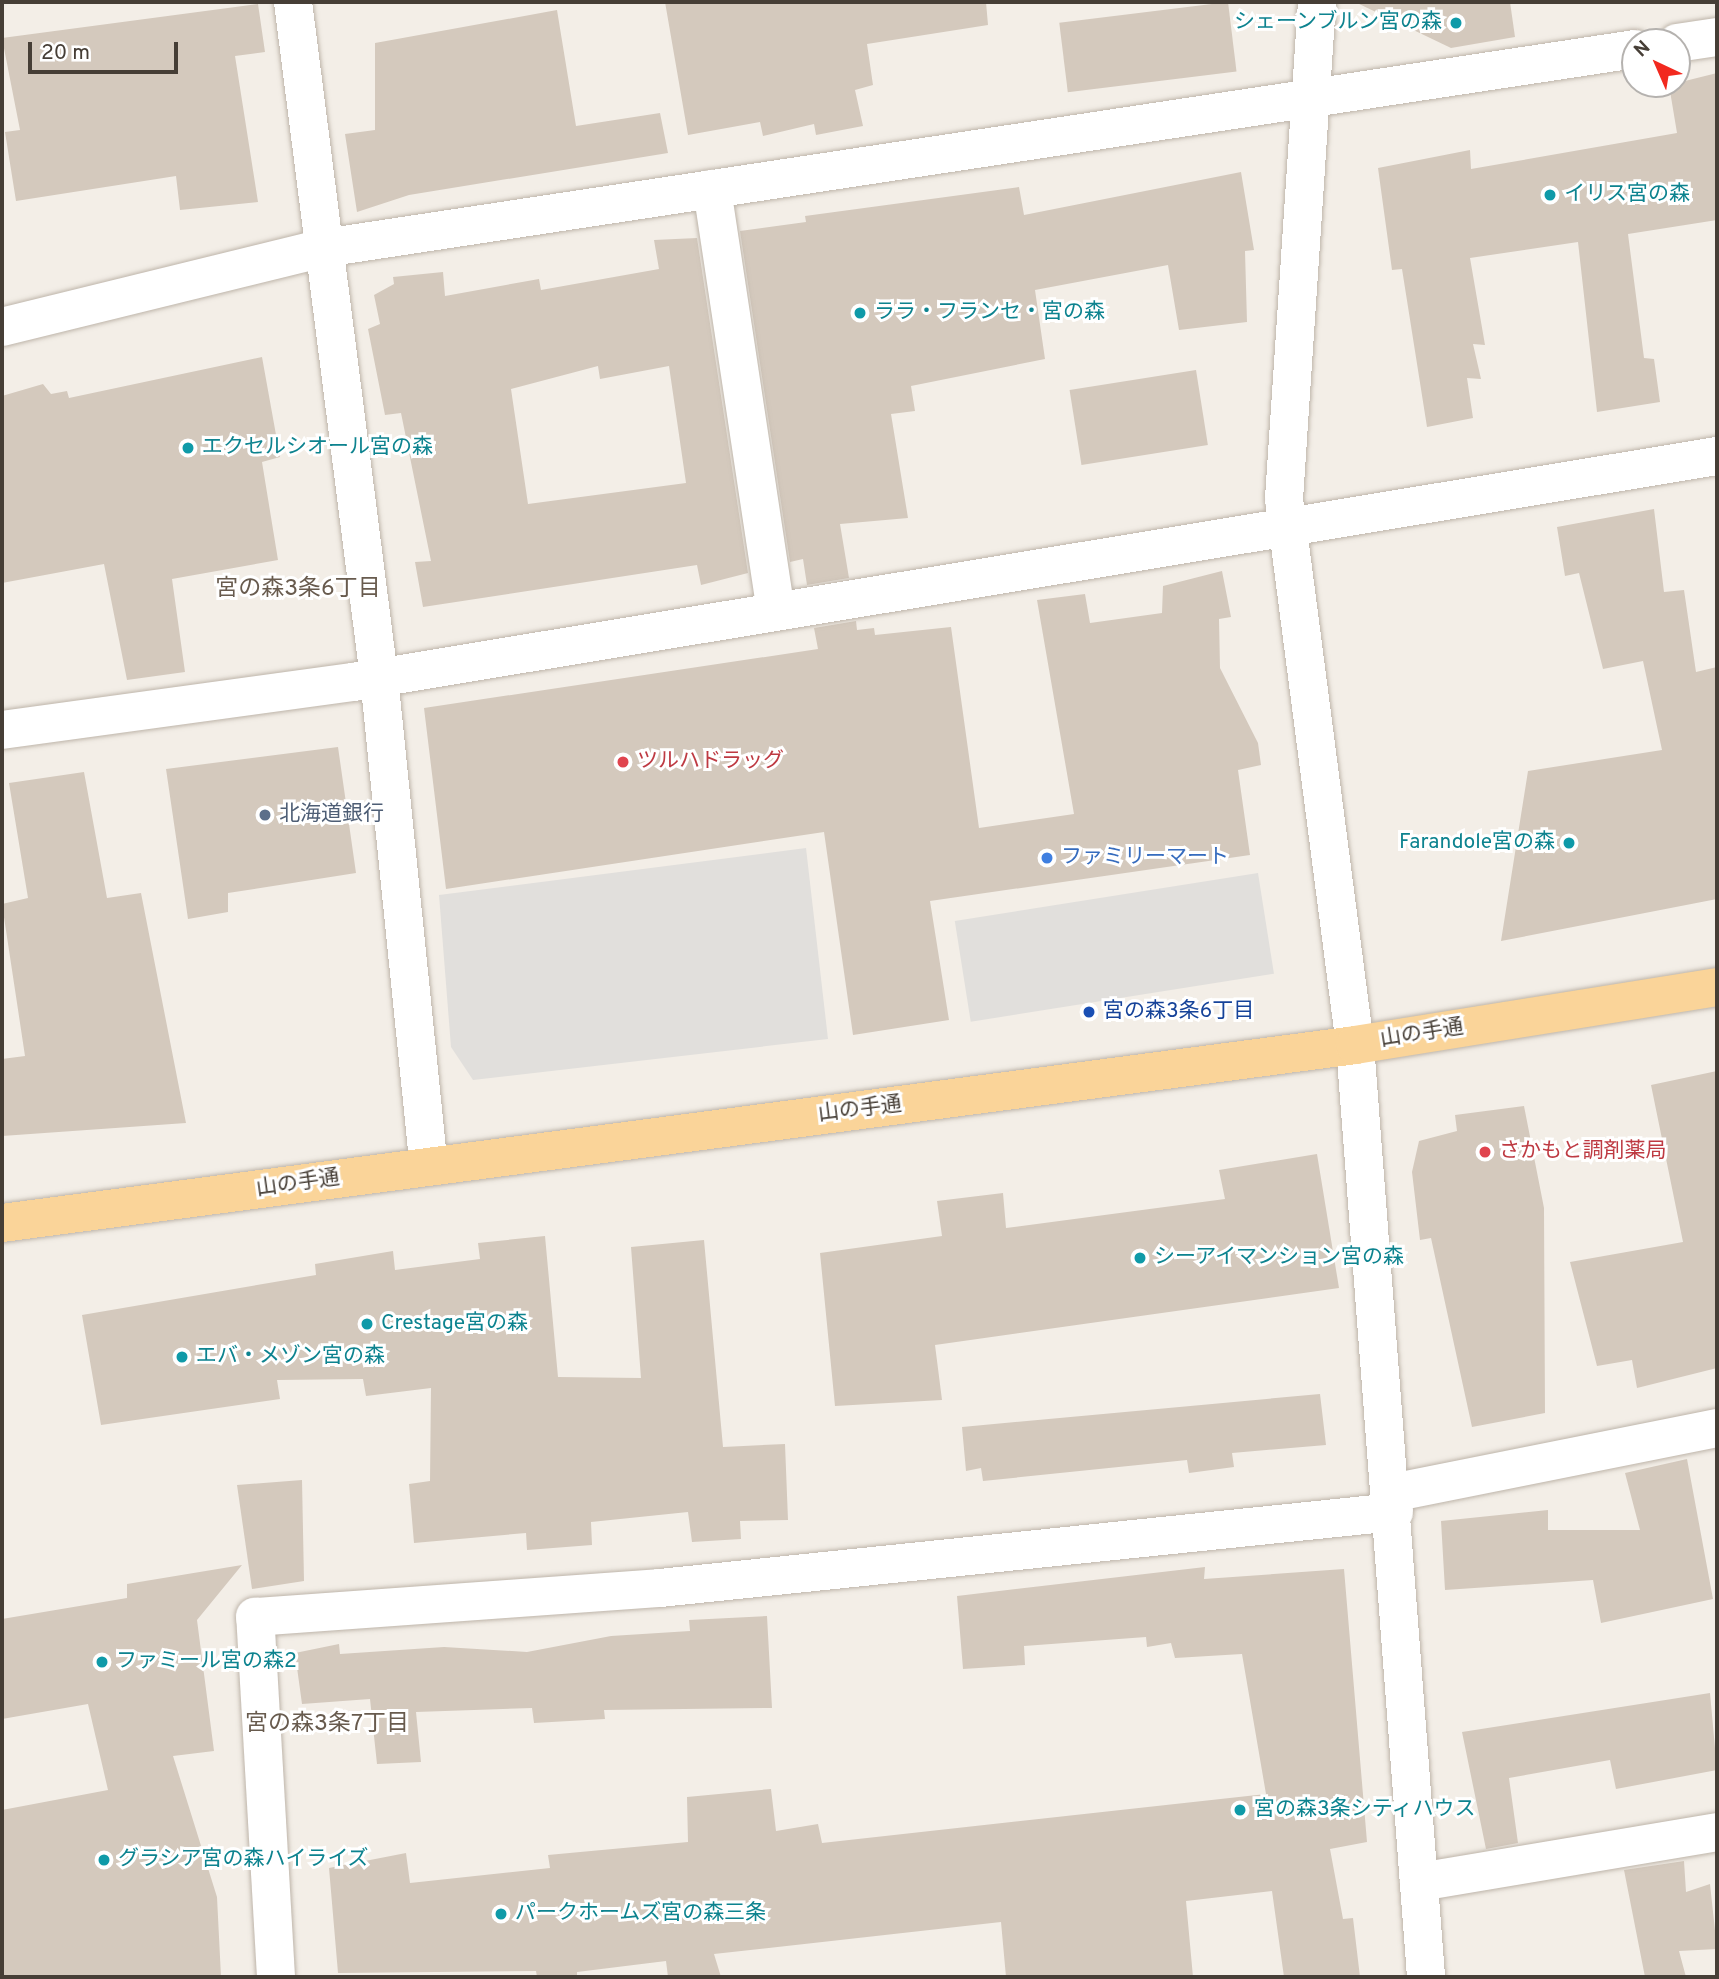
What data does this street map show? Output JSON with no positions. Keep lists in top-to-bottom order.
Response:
{
  "streets": {
    "main road": ["山の手通"]
  },
  "districts": ["宮の森3条6丁目", "宮の森3条7丁目"],
  "places": [
    "シェーンブルン宮の森",
    "イリス宮の森",
    "ララ・フランセ・宮の森",
    "エクセルシオール宮の森",
    "ツルハドラッグ",
    "北海道銀行",
    "Farandole宮の森",
    "ファミリーマート",
    "宮の森3条6丁目",
    "さかもと調剤薬局",
    "シーアイマンション宮の森",
    "Crestage宮の森",
    "エバ・メゾン宮の森",
    "ファミール宮の森2",
    "宮の森3条シティハウス",
    "グラシア宮の森ハイライズ",
    "パークホームズ宮の森三条"
  ],
  "scale_bar": "20 m",
  "north": "top left"
}
